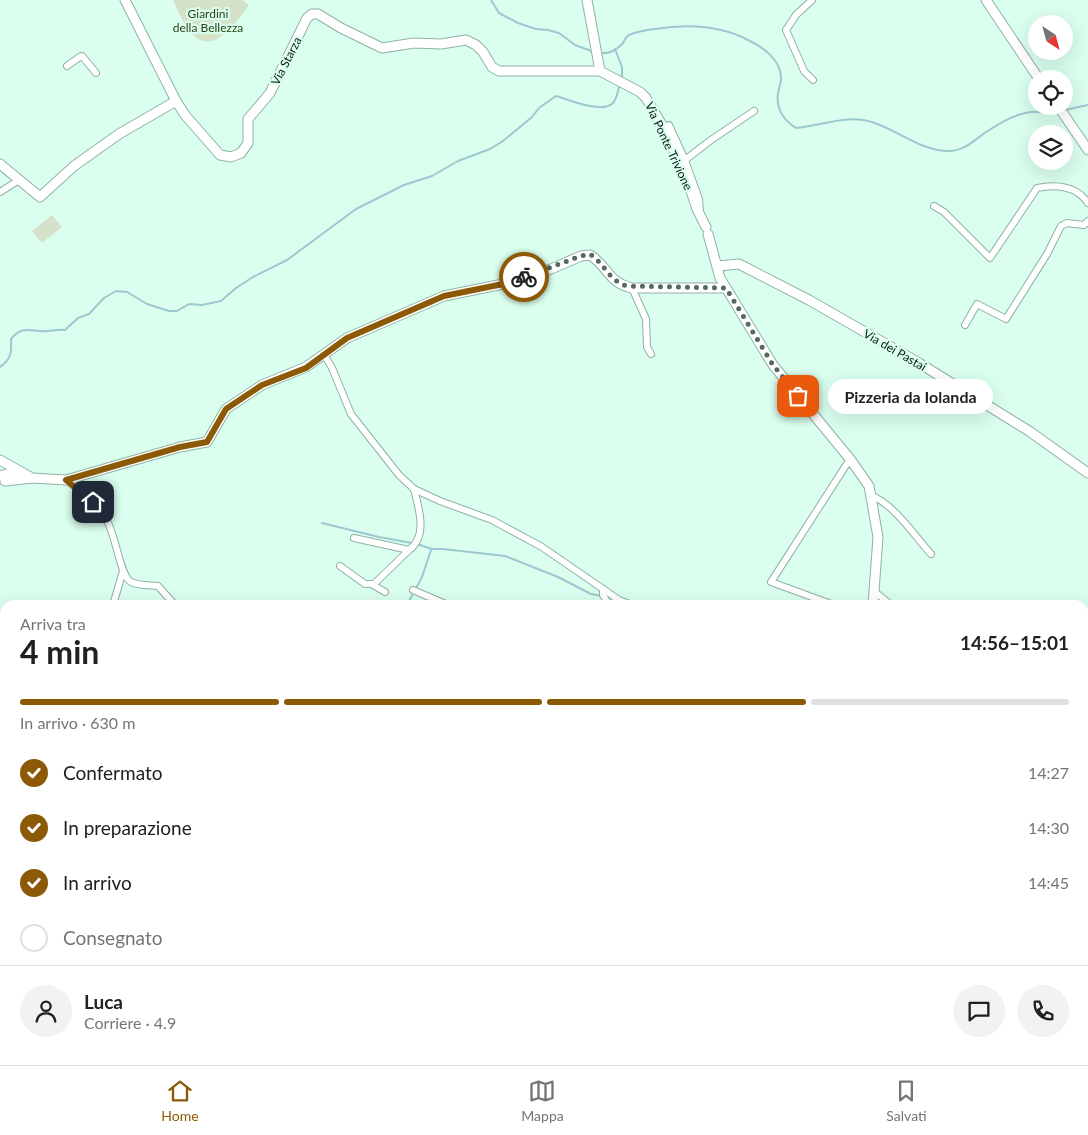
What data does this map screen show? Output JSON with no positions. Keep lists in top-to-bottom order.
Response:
{
  "streets": {
    "street": ["Via Starza", "Via Ponte Trivione", "Via dei Pastai"]
  },
  "crossings": [
    ["Via Starza", "Via Ponte Trivione"],
    ["Via Ponte Trivione", "Via dei Pastai"]
  ],
  "parks": ["Giardini della Bellezza"],
  "places": ["Pizzeria da Iolanda"],
  "north": "bottom right",
  "page": {
    "bubble": "Pizzeria da Iolanda",
    "heading": ["4 min", "Arriva tra", "14:56–15:01"],
    "panel": ["Luca", "Corriere · 4.9"],
    "bar": "In arrivo · 630 m",
    "list": [
      ["Confermato", "14:27"],
      ["In preparazione", "14:30"],
      ["In arrivo", "14:45"],
      "Consegnato"
    ],
    "tabs": ["Home", "Mappa", "Salvati"]
  }
}
